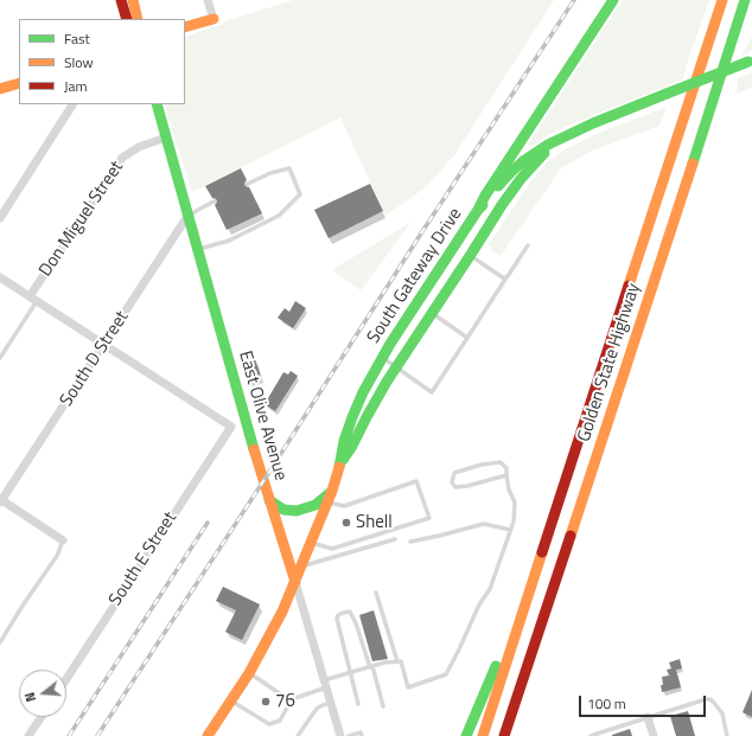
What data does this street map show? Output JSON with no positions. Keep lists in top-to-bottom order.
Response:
{
  "streets": {
    "main road": ["South Gateway Drive", "Golden State Highway", "East Olive Avenue"],
    "street": ["Don Miguel Street", "South D Street", "South E Street"]
  },
  "crossings": [
    ["Don Miguel Street", "East Olive Avenue"],
    ["South Gateway Drive", "East Olive Avenue"],
    ["South D Street", "East Olive Avenue"]
  ],
  "places": ["Shell", "76"],
  "legend": ["Fast", "Slow", "Jam"],
  "scale_bar": "100 m",
  "north": "left"
}
